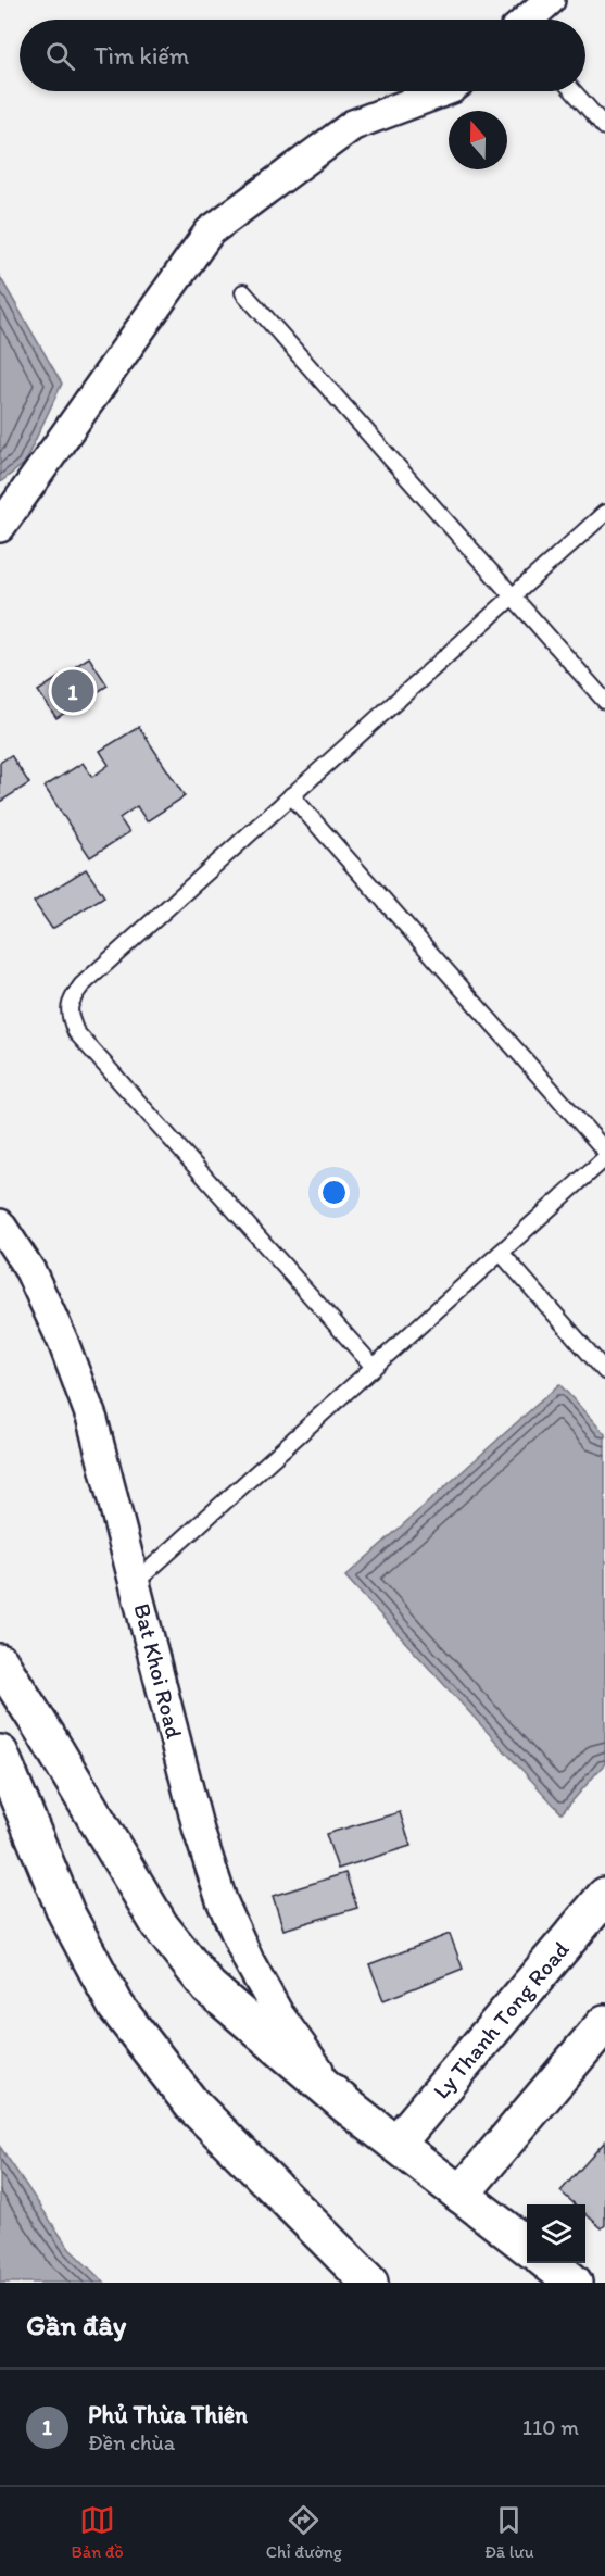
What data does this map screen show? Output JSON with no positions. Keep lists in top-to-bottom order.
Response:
{
  "streets": {
    "main road": ["Ly Thanh Tong Road"],
    "street": ["Bat Khoi Road"]
  },
  "north": "top",
  "page": {
    "search": "Tìm kiếm",
    "pins": "1",
    "heading": "Gần đây",
    "list": [
      {
        "mark": "1",
        "name": "Phủ Thừa Thiên",
        "note": "Đền chùa",
        "value": "110 m"
      }
    ],
    "nav": ["Bản đồ", "Chỉ đường", "Đã lưu"]
  }
}
